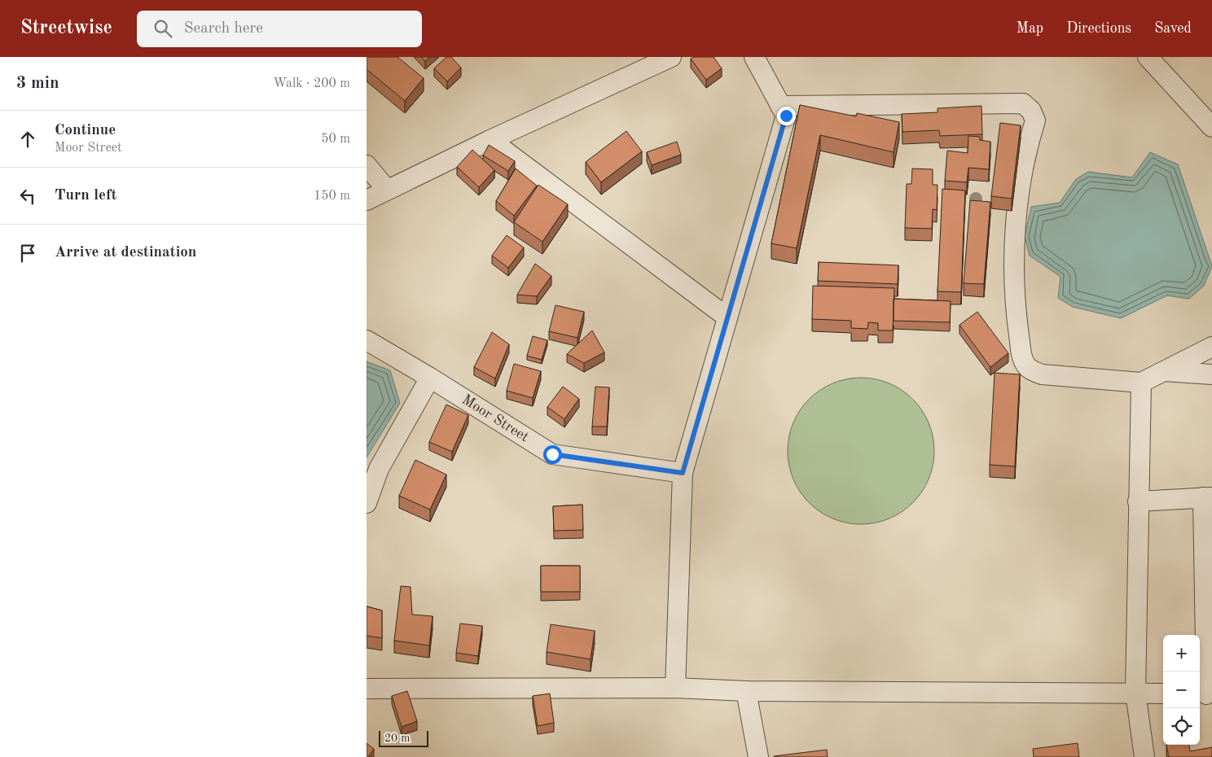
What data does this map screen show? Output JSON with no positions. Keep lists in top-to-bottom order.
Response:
{
  "streets": {
    "street": ["Moor Street"]
  },
  "scale_bar": "20 m",
  "page": {
    "header": "Streetwise",
    "search": "Search here",
    "nav": ["Map", "Directions", "Saved"],
    "heading": ["3 min", "Walk · 200 m"],
    "list": [
      ["Continue", "Moor Street", "50 m"],
      ["Turn left", "150 m"],
      "Arrive at destination"
    ],
    "map_buttons": ["+", "−"],
    "scale": "20 m"
  }
}
